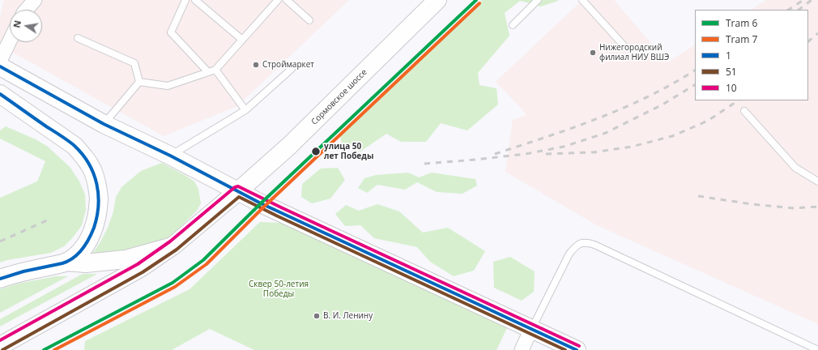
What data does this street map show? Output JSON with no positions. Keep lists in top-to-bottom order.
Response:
{
  "streets": {
    "main road": ["Сормовское шоссе"]
  },
  "parks": ["Сквер 50-летия Победы"],
  "places": [
    "Нижегородский филиал НИУ ВШЭ",
    "Строймаркет",
    "улица 50 лет Победы",
    "В. И. Ленину"
  ],
  "lines": [
    "tram line 6",
    "tram line 7",
    "transit line 1",
    "transit line 10",
    "transit line 51"
  ],
  "legend": [
    "Tram 6",
    "Tram 7",
    "1",
    "51",
    "10"
  ],
  "north": "left"
}
